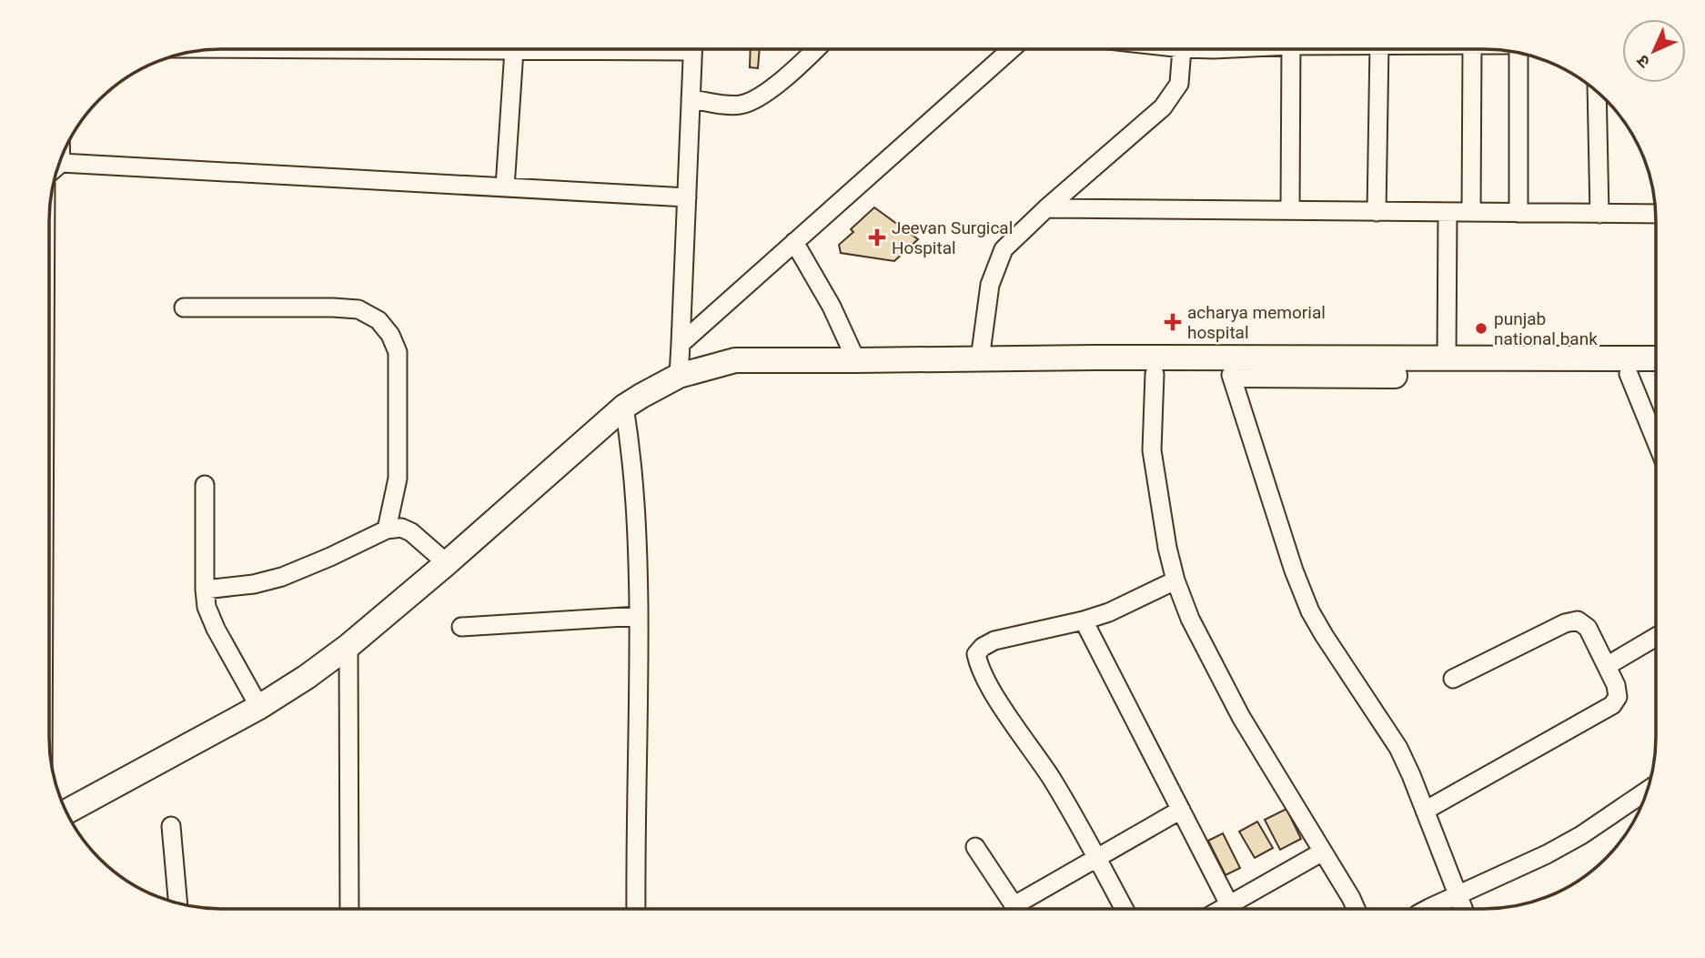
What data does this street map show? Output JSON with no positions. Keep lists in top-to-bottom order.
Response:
{
  "places": {
    "health": ["Jeevan Surgical Hospital", "acharya memorial hospital"],
    "other": ["punjab national bank"]
  },
  "north": "bottom left"
}
